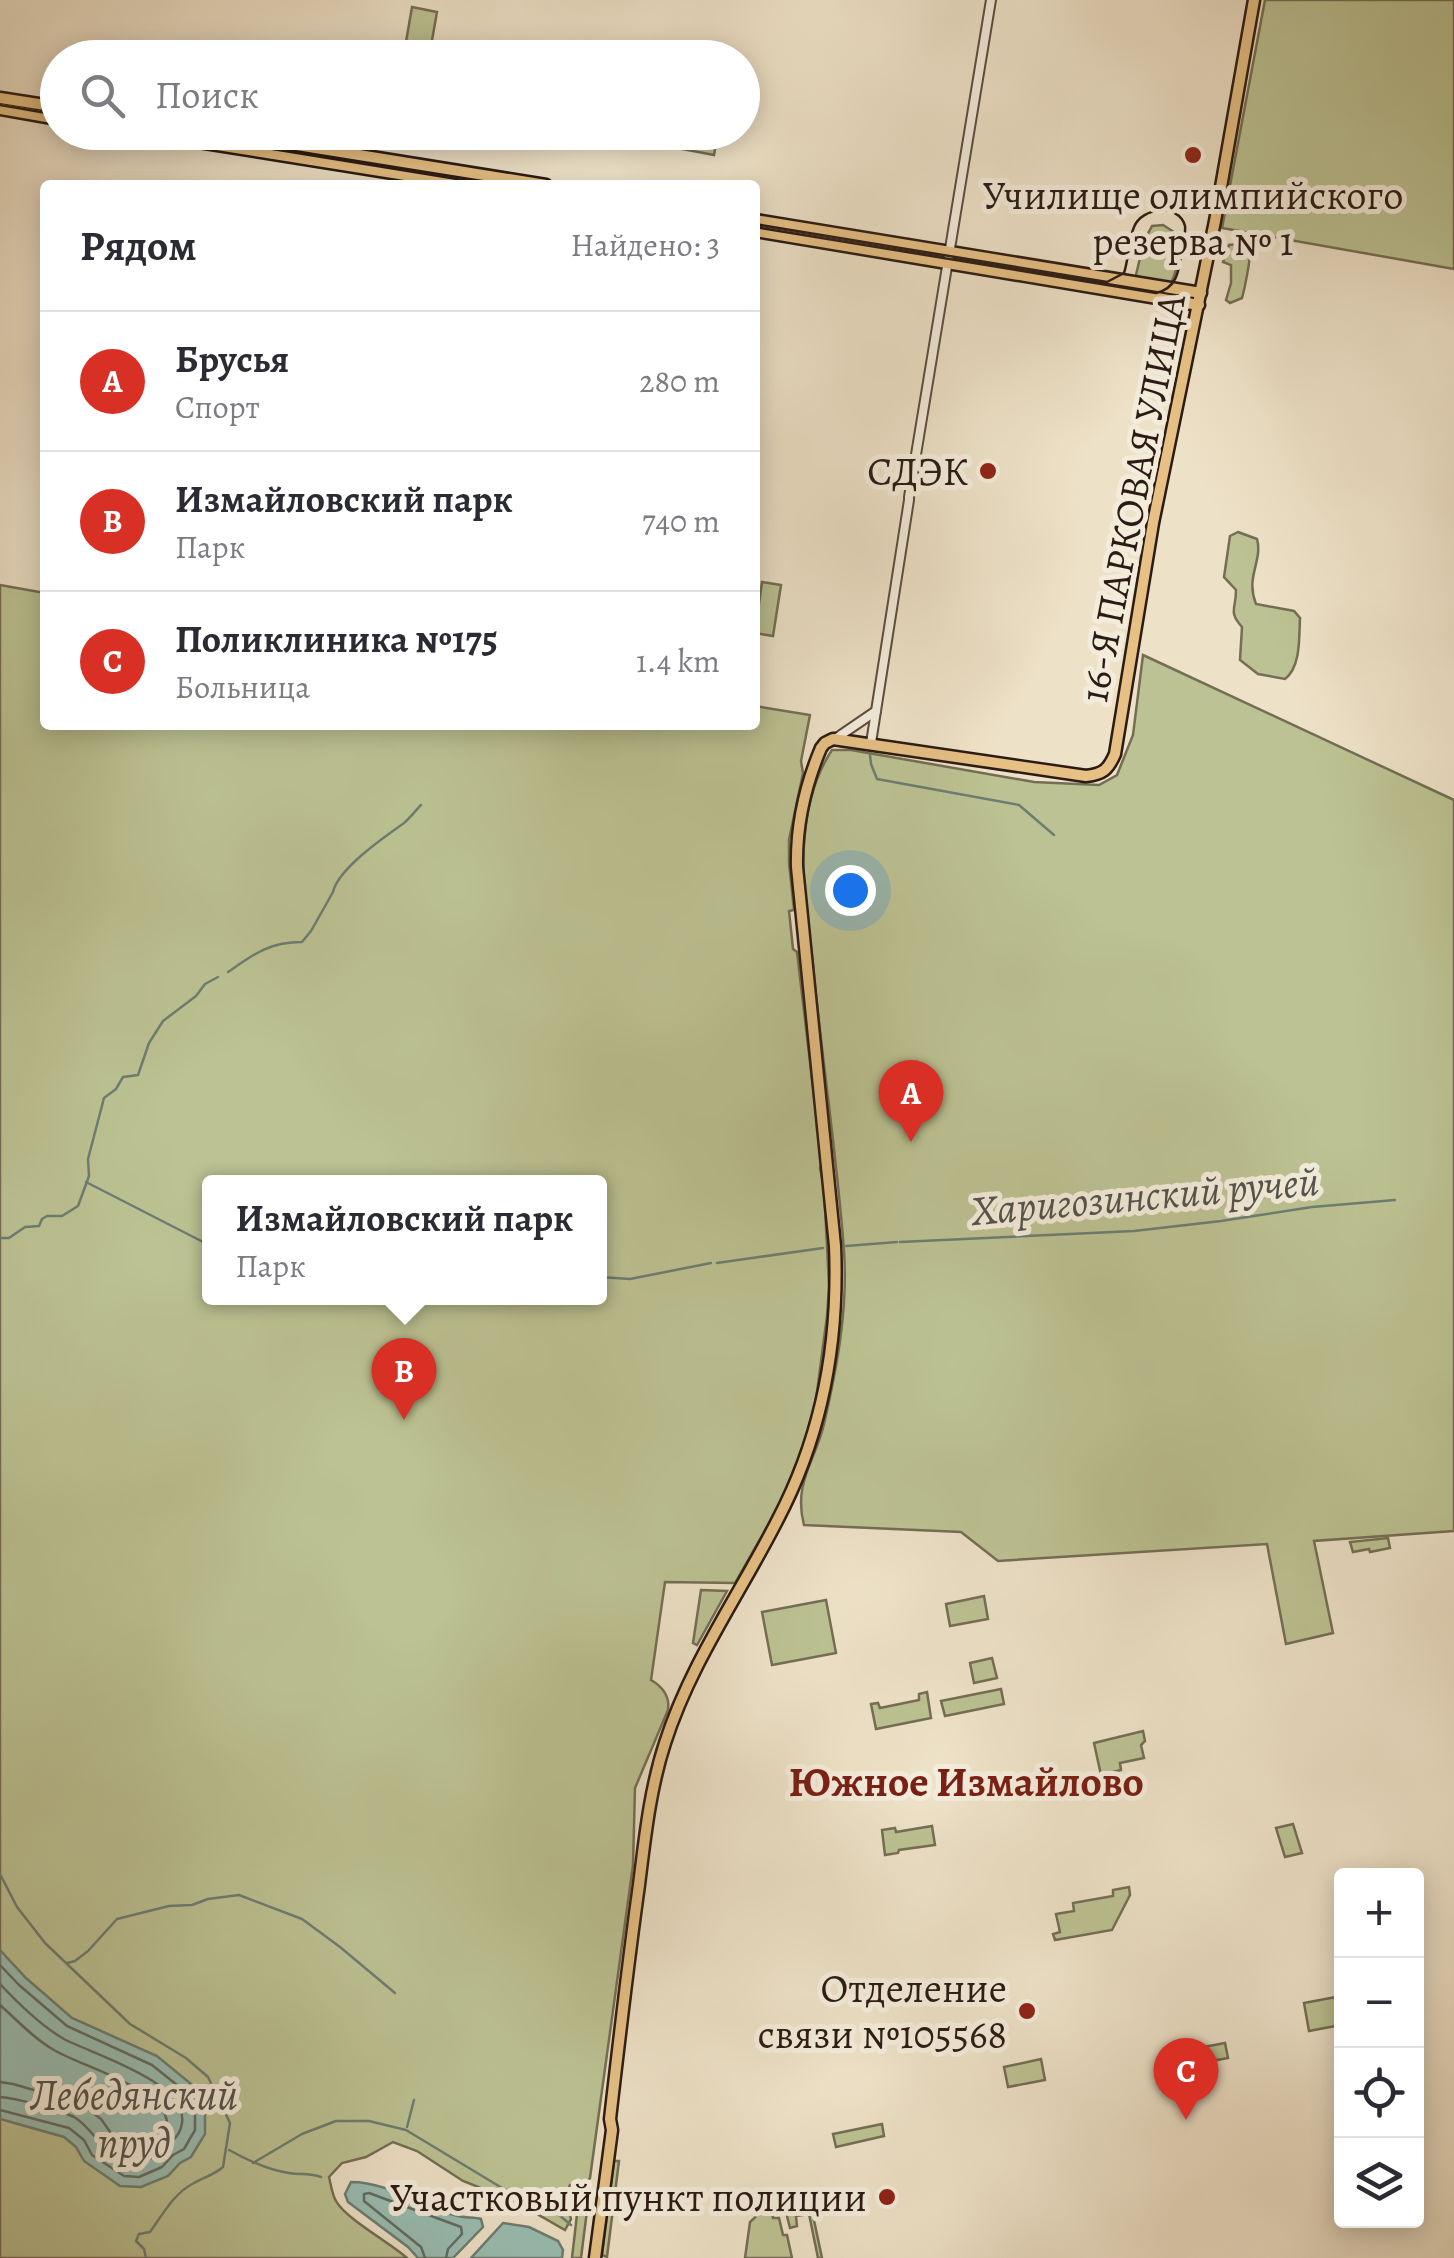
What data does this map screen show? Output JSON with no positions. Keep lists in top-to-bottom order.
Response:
{
  "streets": {
    "main road": ["16-Я ПАРКОВАЯ УЛИЦА"]
  },
  "districts": ["Южное Измайлово"],
  "water": ["Харигозинский ручей", "Лебедянский пруд"],
  "places": [
    "Училище олимпийского резерва № 1",
    "СДЭК",
    "Отделение связи №105568",
    "Участковый пункт полиции"
  ],
  "page": {
    "search": "Поиск",
    "heading": ["Рядом", "Найдено: 3"],
    "list": [
      {
        "mark": "A",
        "name": "Брусья",
        "note": "Спорт",
        "value": "280 m"
      },
      {
        "mark": "B",
        "name": "Измайловский парк",
        "note": "Парк",
        "value": "740 m"
      },
      {
        "mark": "C",
        "name": "Поликлиника №175",
        "note": "Больница",
        "value": "1.4 km"
      }
    ],
    "pins": ["A", "B", "C"],
    "popup": ["Измайловский парк", "Парк"],
    "map_buttons": ["+", "−"]
  }
}
